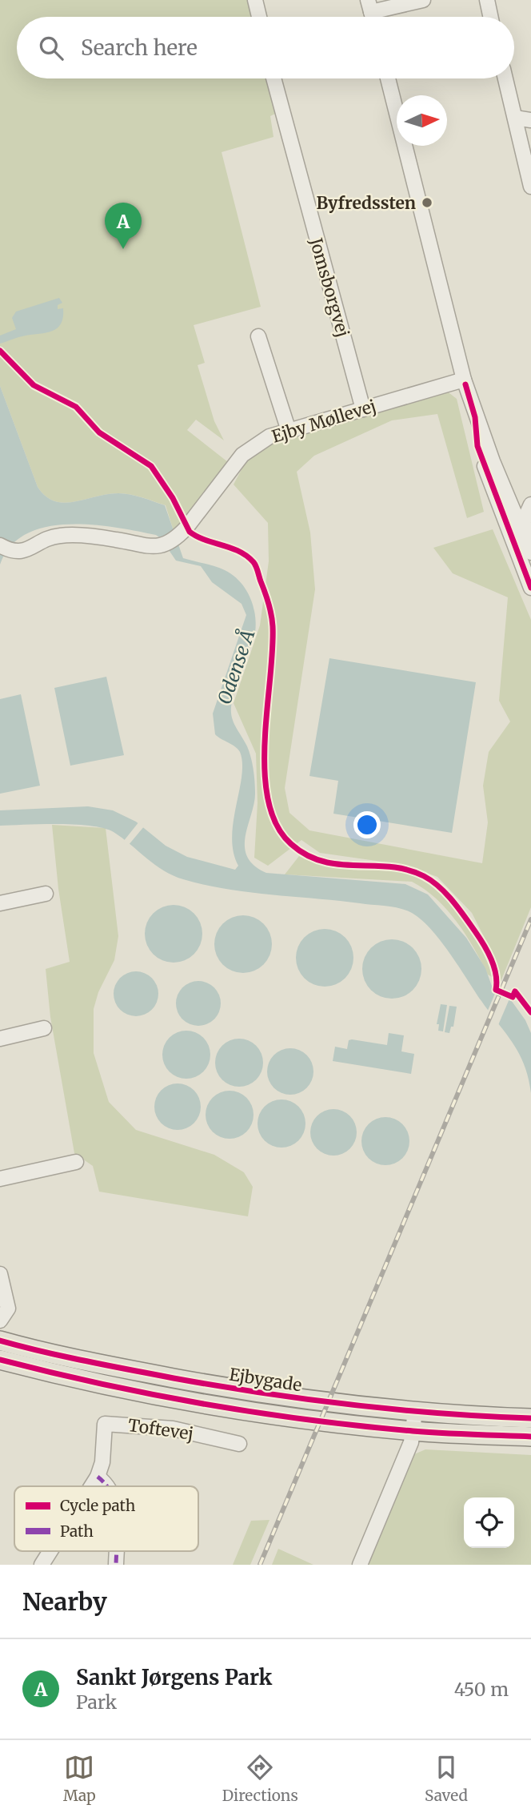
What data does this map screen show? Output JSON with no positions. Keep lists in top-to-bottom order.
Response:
{
  "streets": {
    "main road": ["Ejbygade"],
    "street": ["Jomsborgvej", "Ejby Møllevej", "Toftevej"]
  },
  "crossings": [
    ["Jomsborgvej", "Ejby Møllevej"]
  ],
  "water": ["Odense Å"],
  "places": ["Byfredssten"],
  "legend": ["Cycle path", "Path"],
  "north": "right",
  "page": {
    "search": "Search here",
    "pins": "A",
    "heading": "Nearby",
    "list": [
      {
        "mark": "A",
        "name": "Sankt Jørgens Park",
        "note": "Park",
        "value": "450 m"
      }
    ],
    "nav": ["Map", "Directions", "Saved"]
  }
}
